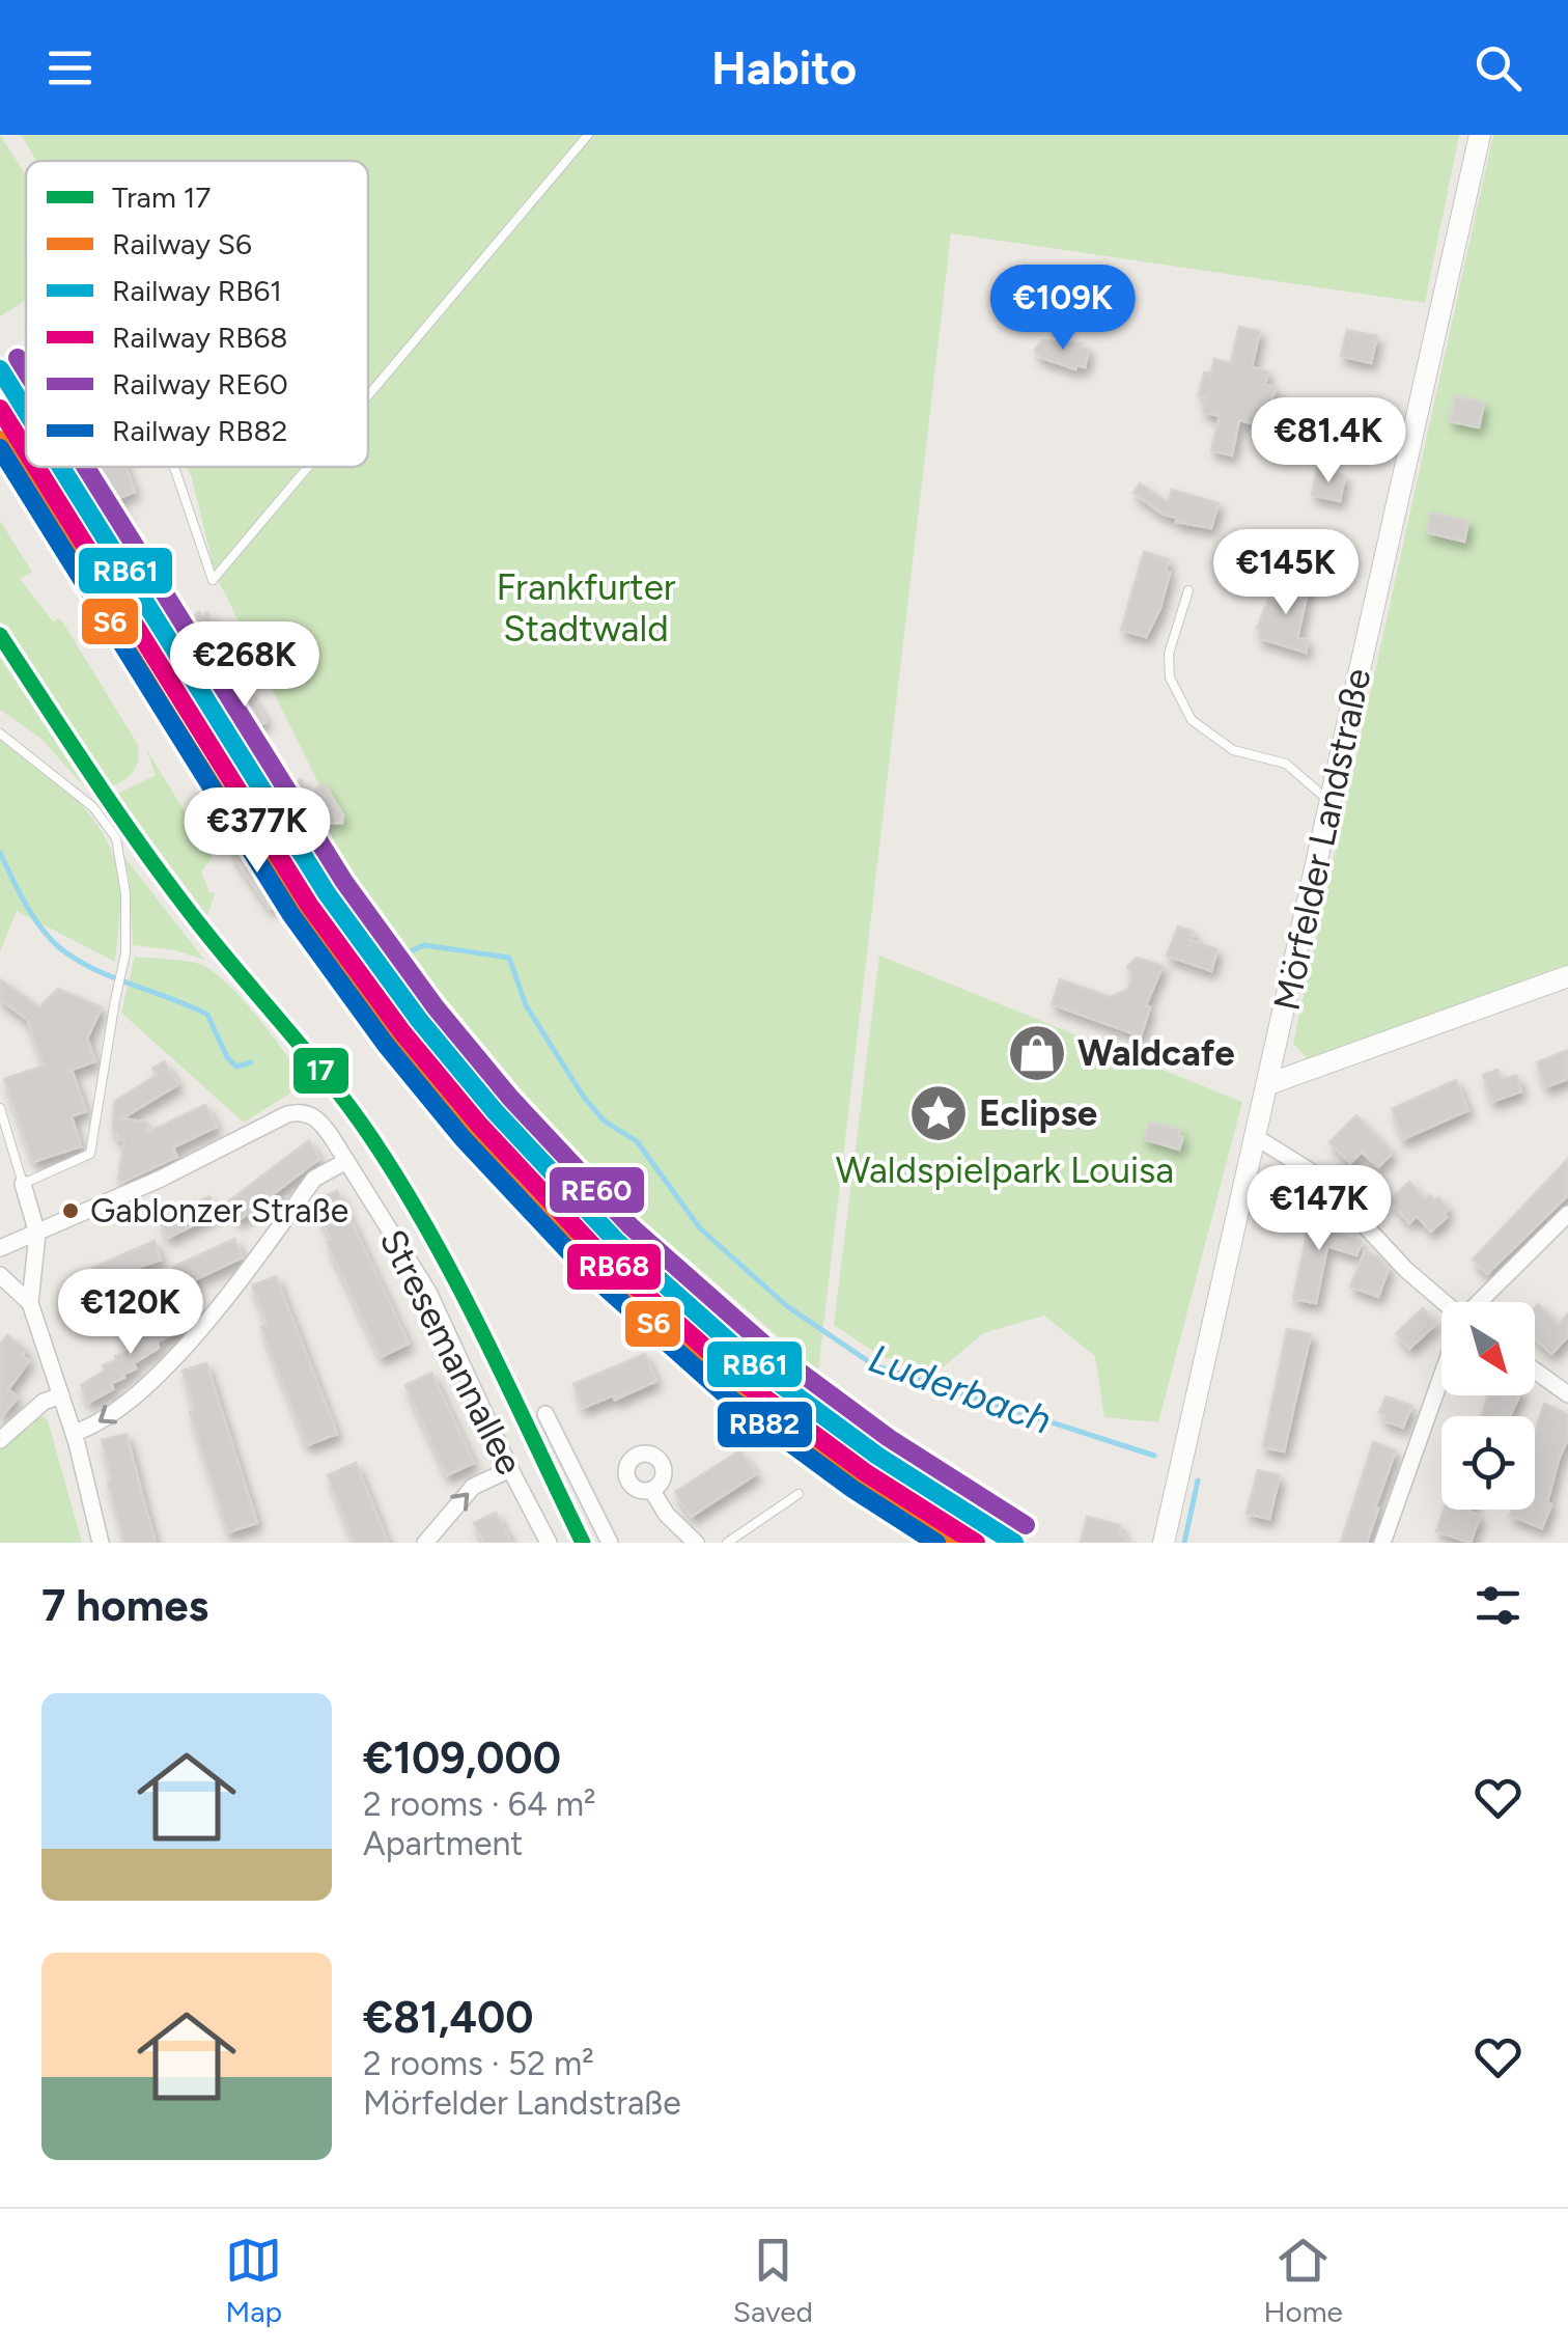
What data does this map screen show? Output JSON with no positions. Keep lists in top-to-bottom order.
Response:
{
  "streets": {
    "main road": ["Mörfelder Landstraße"],
    "street": ["Stresemannallee"]
  },
  "water": ["Luderbach"],
  "parks": ["Frankfurter Stadtwald", "Waldspielpark Louisa"],
  "places": {
    "shop": ["Waldcafe"],
    "place": ["Eclipse"],
    "other": ["Gablonzer Straße"]
  },
  "lines": [
    "rail line RE60",
    "rail line RB61",
    "rail line RB68",
    "rail line S6",
    "rail line RB82",
    "tram line 17"
  ],
  "legend": [
    "Tram 17",
    "Railway S6",
    "Railway RB61",
    "Railway RB68",
    "Railway RE60",
    "Railway RB82"
  ],
  "north": "bottom right",
  "page": {
    "header": "Habito",
    "price": [
      "€109K",
      "€81.4K",
      "€145K",
      "€268K",
      "€377K",
      "€147K",
      "€120K"
    ],
    "heading": "7 homes",
    "list": [
      {
        "name": "€109,000",
        "note": "2 rooms · 64 m² · Apartment"
      },
      {
        "name": "€81,400",
        "note": "2 rooms · 52 m² · Mörfelder Landstraße"
      }
    ],
    "tabs": ["Map", "Saved", "Home"]
  }
}
